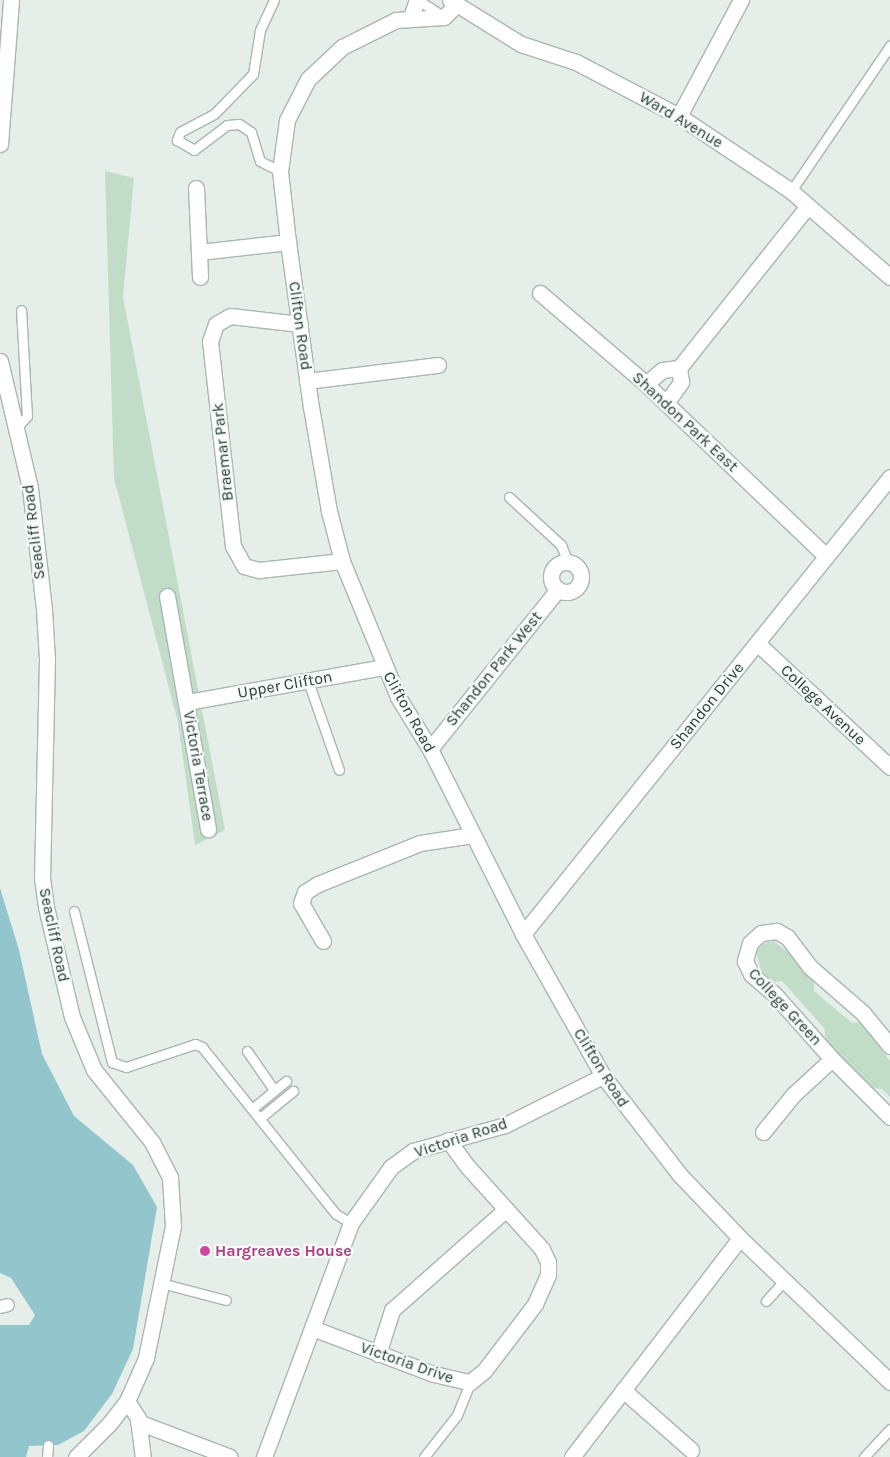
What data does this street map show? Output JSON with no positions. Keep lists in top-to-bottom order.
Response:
{
  "streets": {
    "street": [
      "Ward Avenue",
      "Clifton Road",
      "Shandon Park East",
      "Braemar Park",
      "Seacliff Road",
      "Shandon Park West",
      "Upper Clifton",
      "College Avenue",
      "Shandon Drive",
      "Victoria Terrace",
      "College Green",
      "Victoria Road",
      "Victoria Drive"
    ]
  },
  "crossings": [
    ["Clifton Road", "Braemar Park"],
    ["Clifton Road", "Shandon Park West"],
    ["Clifton Road", "Upper Clifton"],
    ["Clifton Road", "Shandon Drive"],
    ["Clifton Road", "Victoria Road"],
    ["Shandon Park East", "Shandon Drive"],
    ["Upper Clifton", "Victoria Terrace"],
    ["College Avenue", "Shandon Drive"],
    ["Victoria Road", "Victoria Drive"]
  ],
  "places": ["Hargreaves House"]
}
